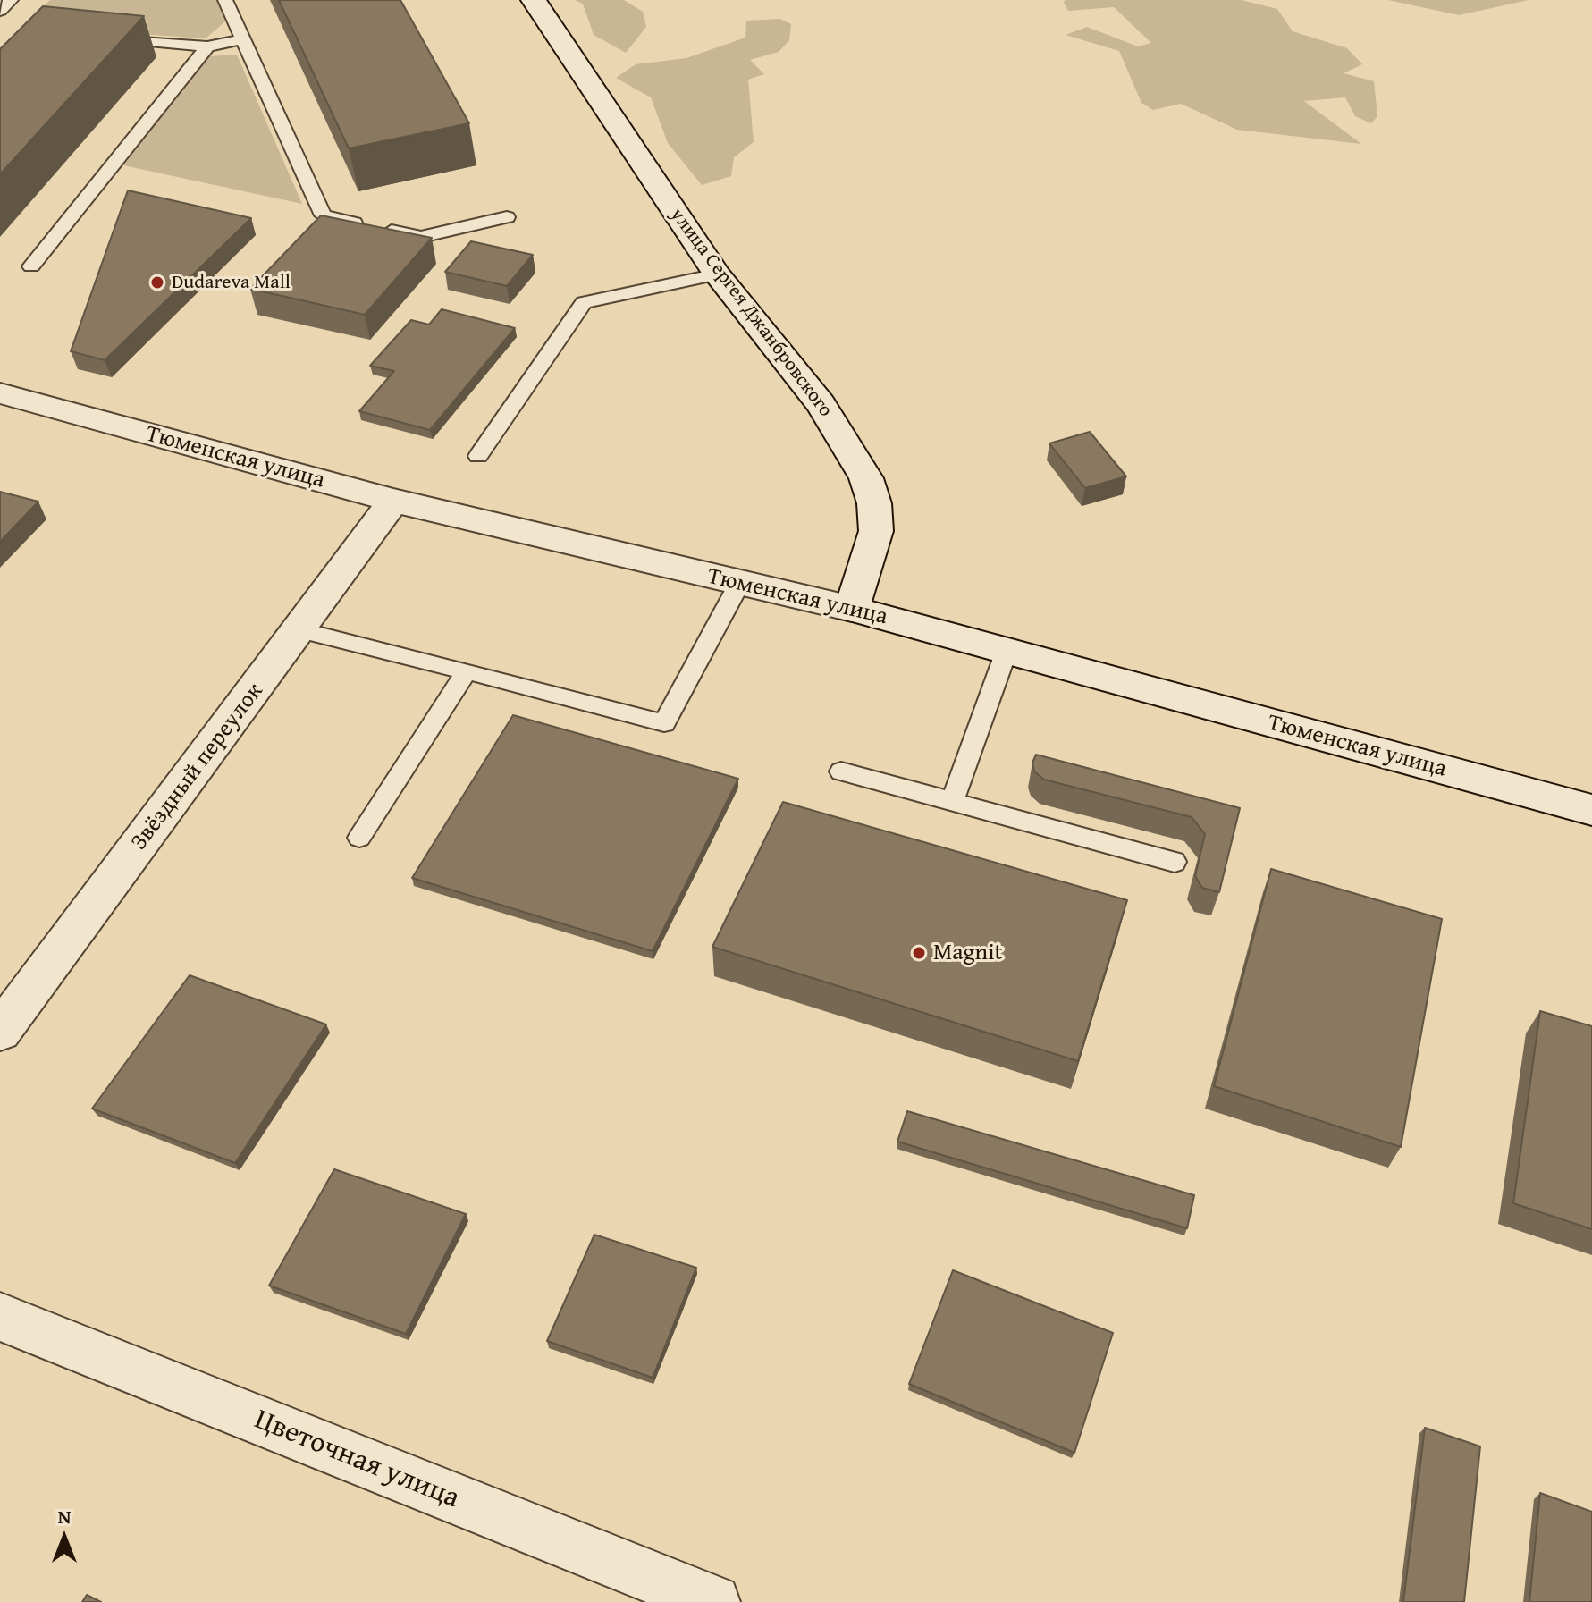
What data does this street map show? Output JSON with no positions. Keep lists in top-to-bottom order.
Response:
{
  "streets": {
    "street": [
      "улица Сергея Джанбровского",
      "Тюменская улица",
      "Звёздный переулок",
      "Цветочная улица"
    ]
  },
  "crossings": [
    ["улица Сергея Джанбровского", "Тюменская улица"],
    ["Тюменская улица", "Звёздный переулок"]
  ],
  "places": ["Dudareva Mall", "Magnit"],
  "north": "top"
}
